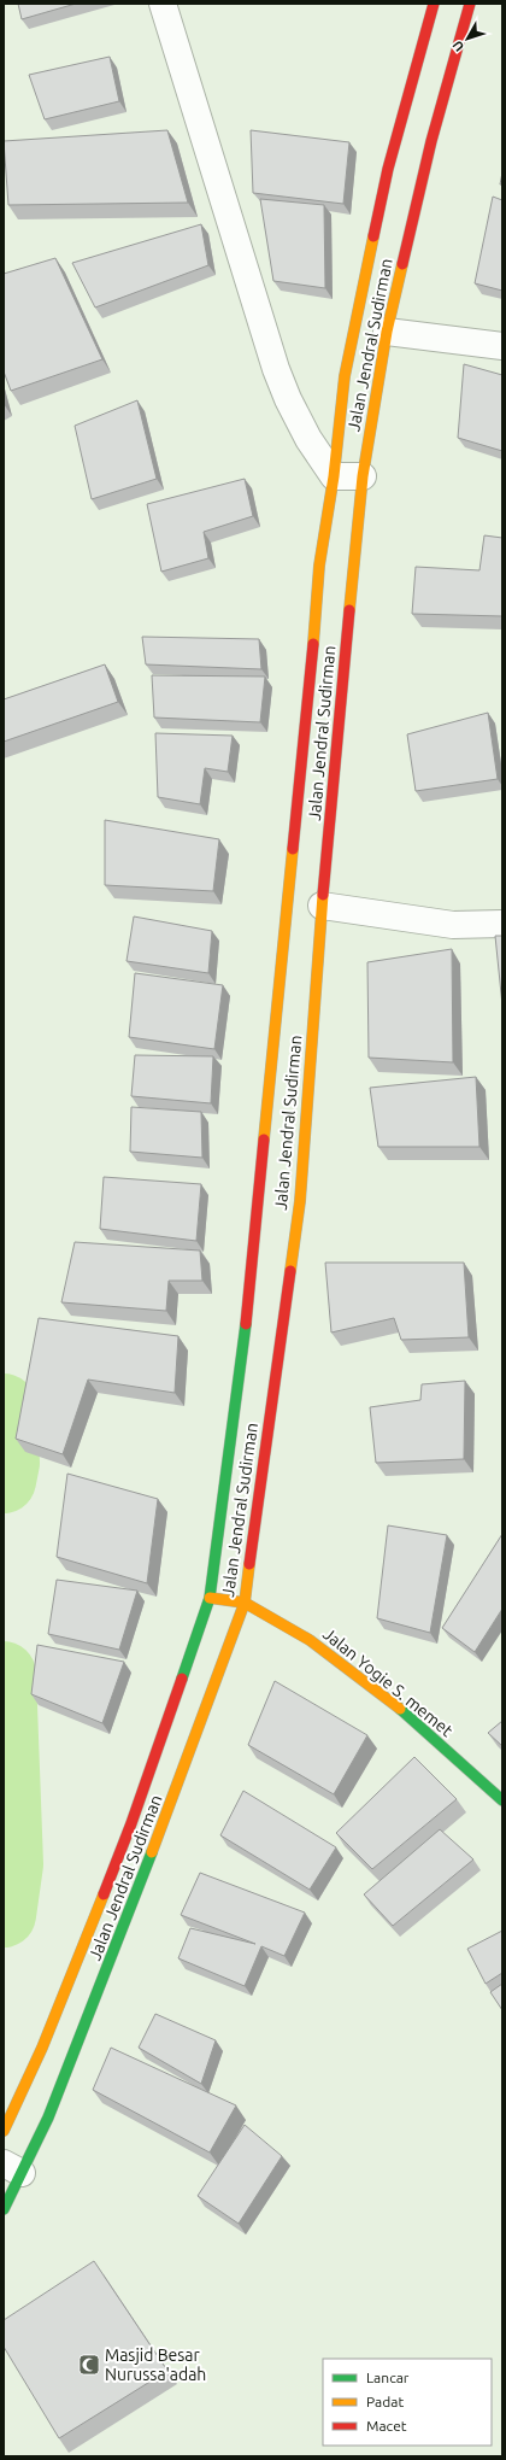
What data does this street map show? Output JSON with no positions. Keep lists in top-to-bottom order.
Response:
{
  "streets": {
    "main road": ["Jalan Jendral Sudirman", "Jalan Yogie S. memet"]
  },
  "crossings": [
    ["Jalan Jendral Sudirman", "Jalan Yogie S. memet"]
  ],
  "places": {
    "mosque": ["Masjid Besar Nurussa'adah"]
  },
  "legend": ["Lancar", "Padat", "Macet"],
  "north": "bottom left"
}
